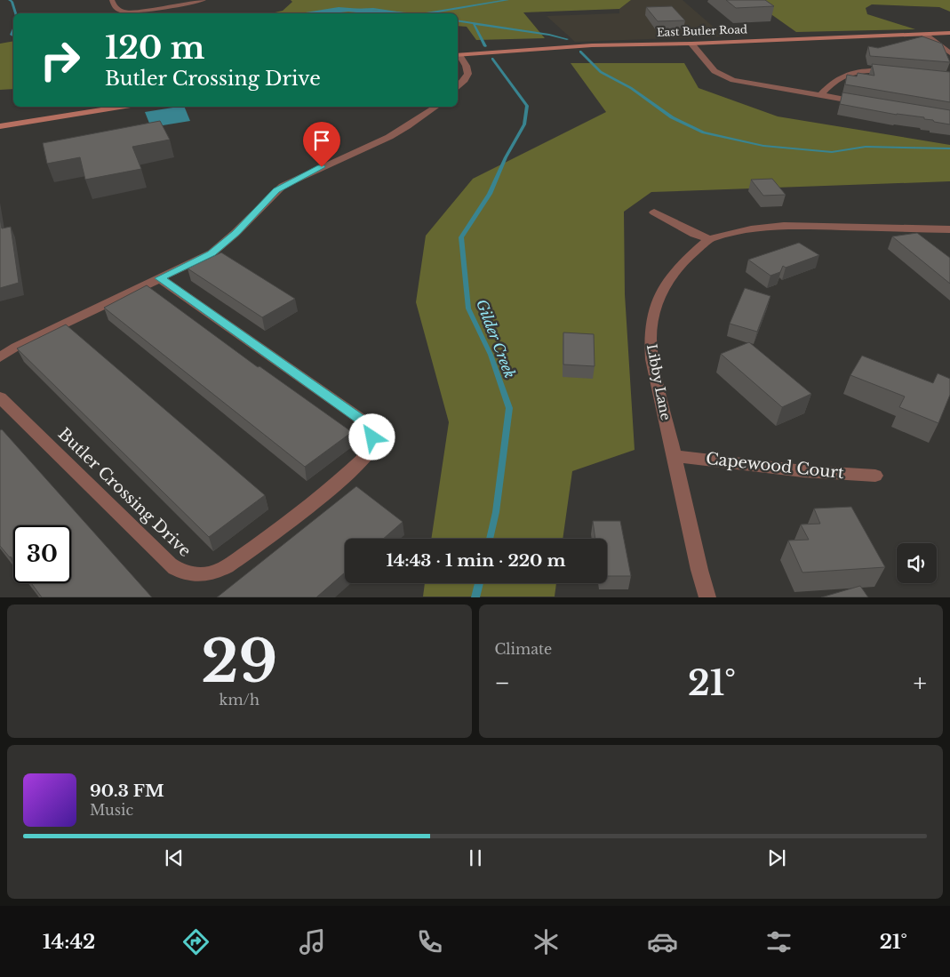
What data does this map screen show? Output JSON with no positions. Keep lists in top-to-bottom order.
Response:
{
  "streets": {
    "main road": ["East Butler Road"],
    "street": ["Libby Lane", "Capewood Court", "Butler Crossing Drive"]
  },
  "crossings": [
    ["Libby Lane", "Capewood Court"]
  ],
  "water": ["Gilder Creek"],
  "page": {
    "turn": ["120 m", "Butler Crossing Drive"],
    "limit": "30",
    "trip": "14:43 · 1 min · 220 m",
    "tile": [
      ["29", "km/h"],
      "Climate"
    ],
    "heat": ["−", "21°", "+"],
    "song": ["90.3 FM", "Music"],
    "tabs": ["14:42", "21°"]
  }
}
